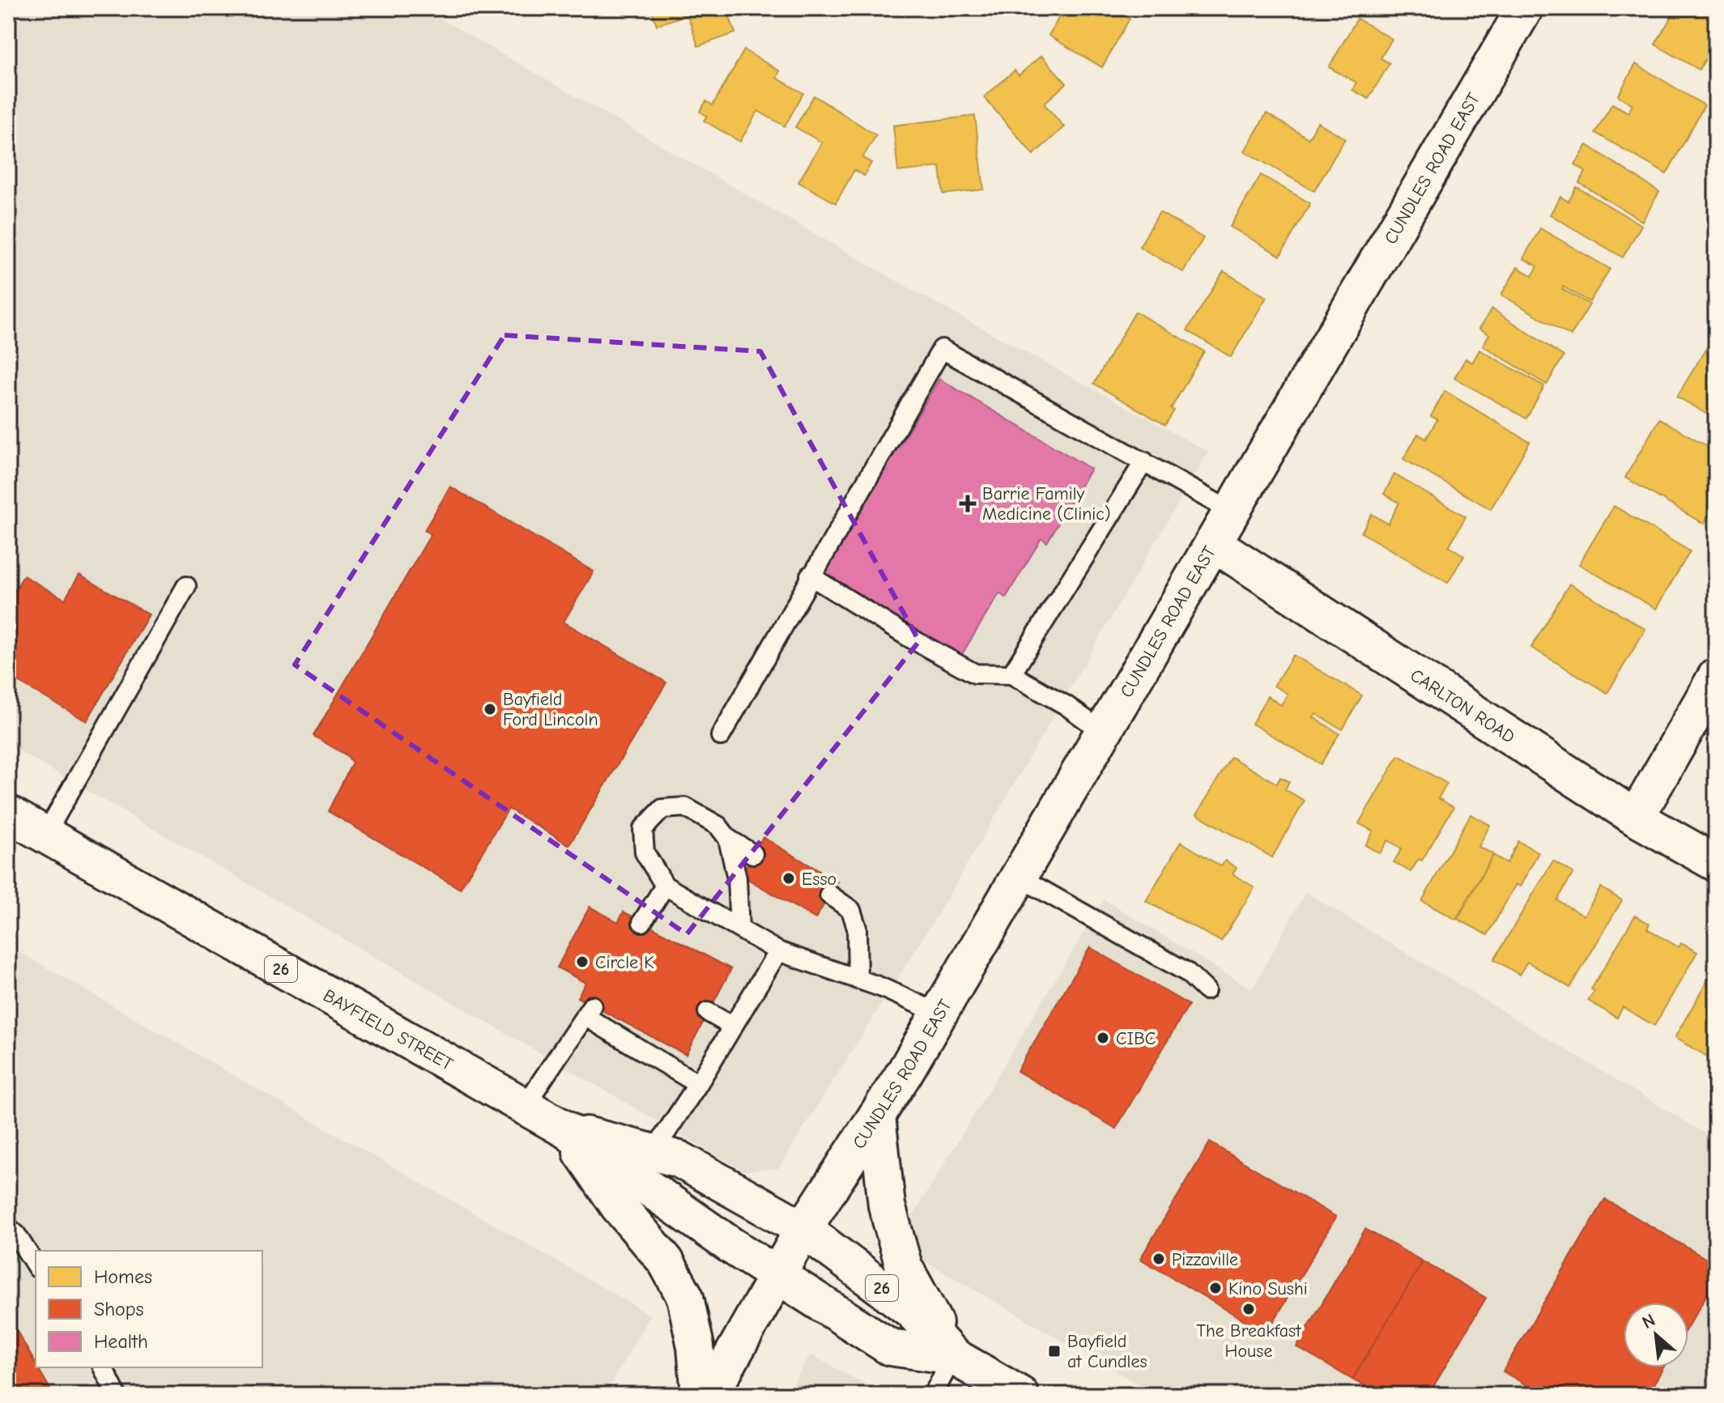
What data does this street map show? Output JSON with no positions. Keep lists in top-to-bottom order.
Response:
{
  "streets": {
    "main road": [
      "CUNDLES ROAD EAST",
      "CARLTON ROAD",
      "26",
      "BAYFIELD STREET"
    ]
  },
  "crossings": [
    ["CUNDLES ROAD EAST", "CARLTON ROAD"],
    ["CUNDLES ROAD EAST", "BAYFIELD STREET"]
  ],
  "places": {
    "health": ["Barrie Family Medicine (Clinic)"],
    "other": [
      "Bayfield Ford Lincoln",
      "Esso",
      "Circle K",
      "CIBC",
      "Pizzaville",
      "Kino Sushi",
      "The Breakfast House"
    ],
    "transit": ["Bayfield at Cundles"]
  },
  "legend": ["Homes", "Shops", "Health"],
  "north": "top left"
}
